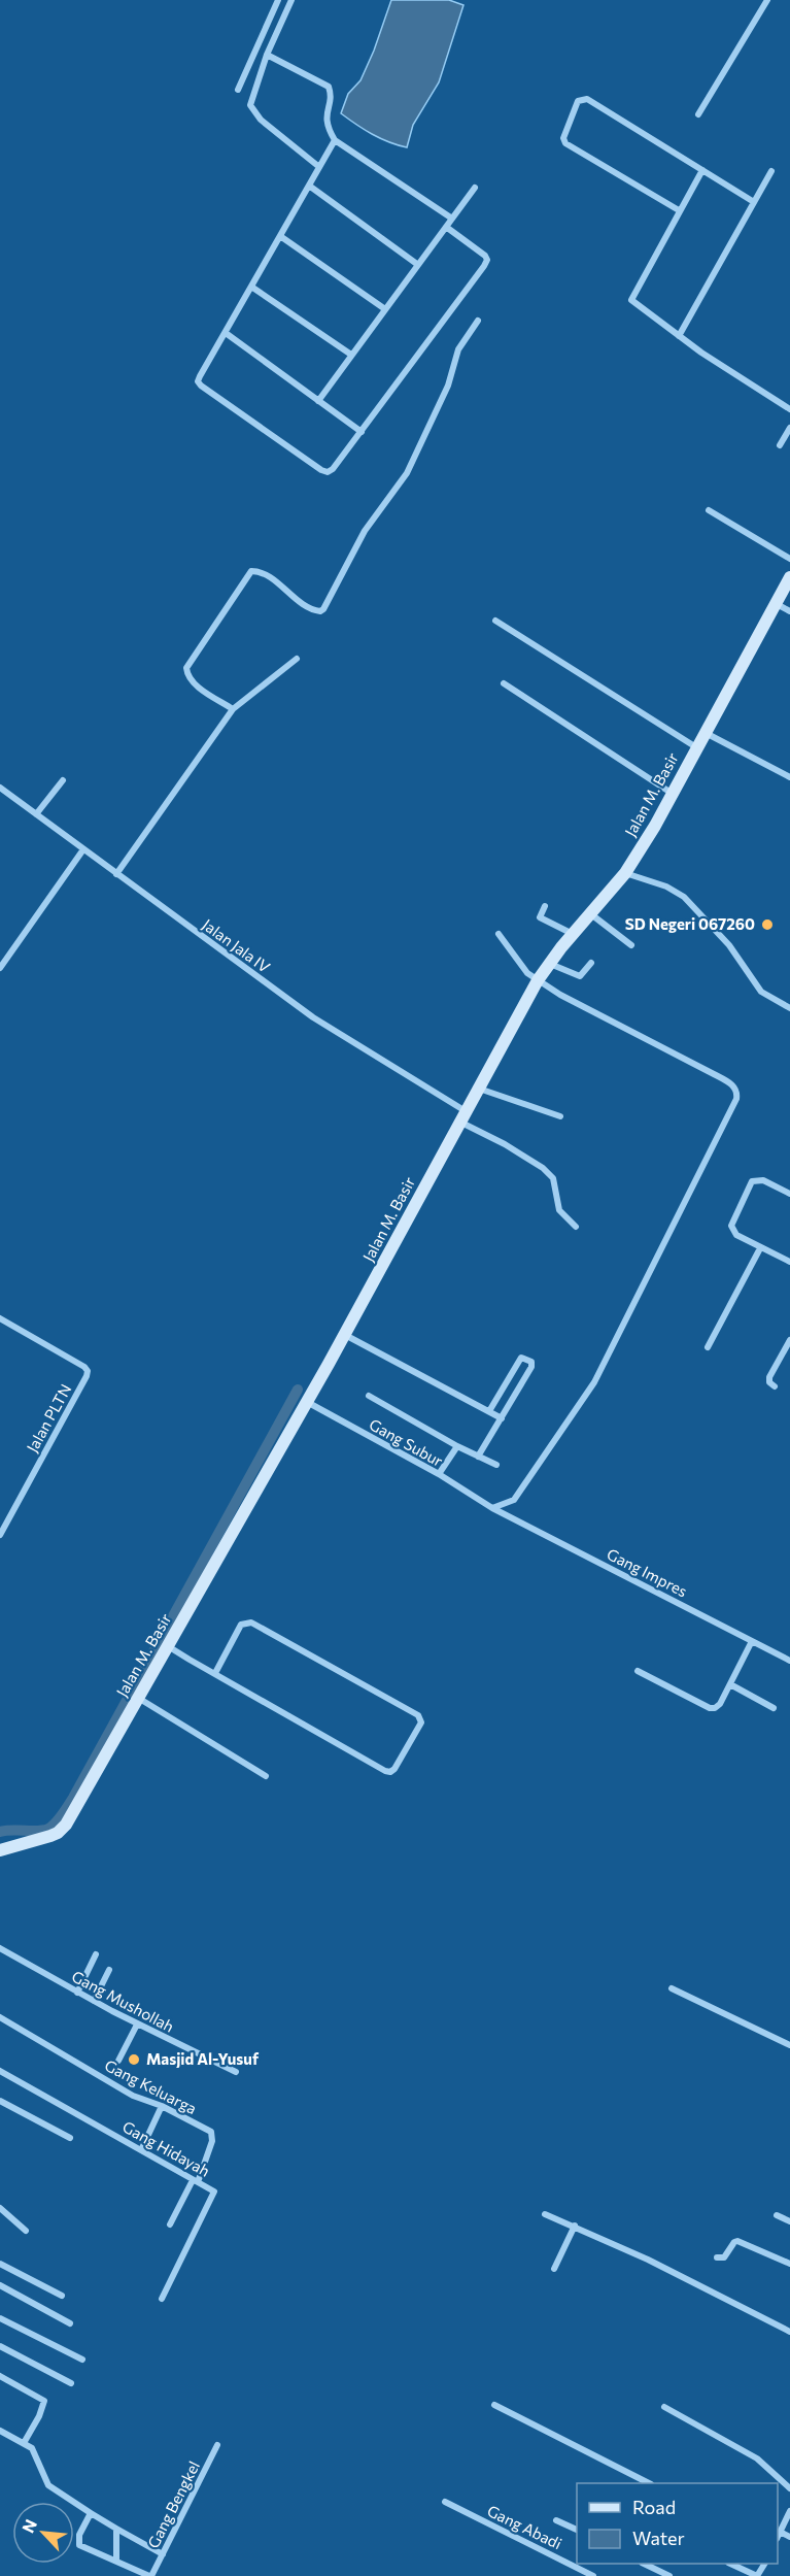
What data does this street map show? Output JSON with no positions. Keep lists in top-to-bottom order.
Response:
{
  "streets": {
    "main road": ["Jalan M. Basir"],
    "street": [
      "Jalan Jala IV",
      "Jalan PLTN",
      "Gang Subur",
      "Gang Impres",
      "Gang Mushollah",
      "Gang Keluarga",
      "Gang Hidayah",
      "Gang Bengkel",
      "Gang Abadi"
    ]
  },
  "crossings": [
    ["Jalan M. Basir", "Jalan Jala IV"],
    ["Jalan M. Basir", "Gang Subur"],
    ["Gang Subur", "Gang Impres"],
    ["Gang Keluarga", "Gang Hidayah"]
  ],
  "places": ["SD Negeri 067260", "Masjid Al-Yusuf"],
  "legend": ["Road", "Water"],
  "north": "top left"
}
